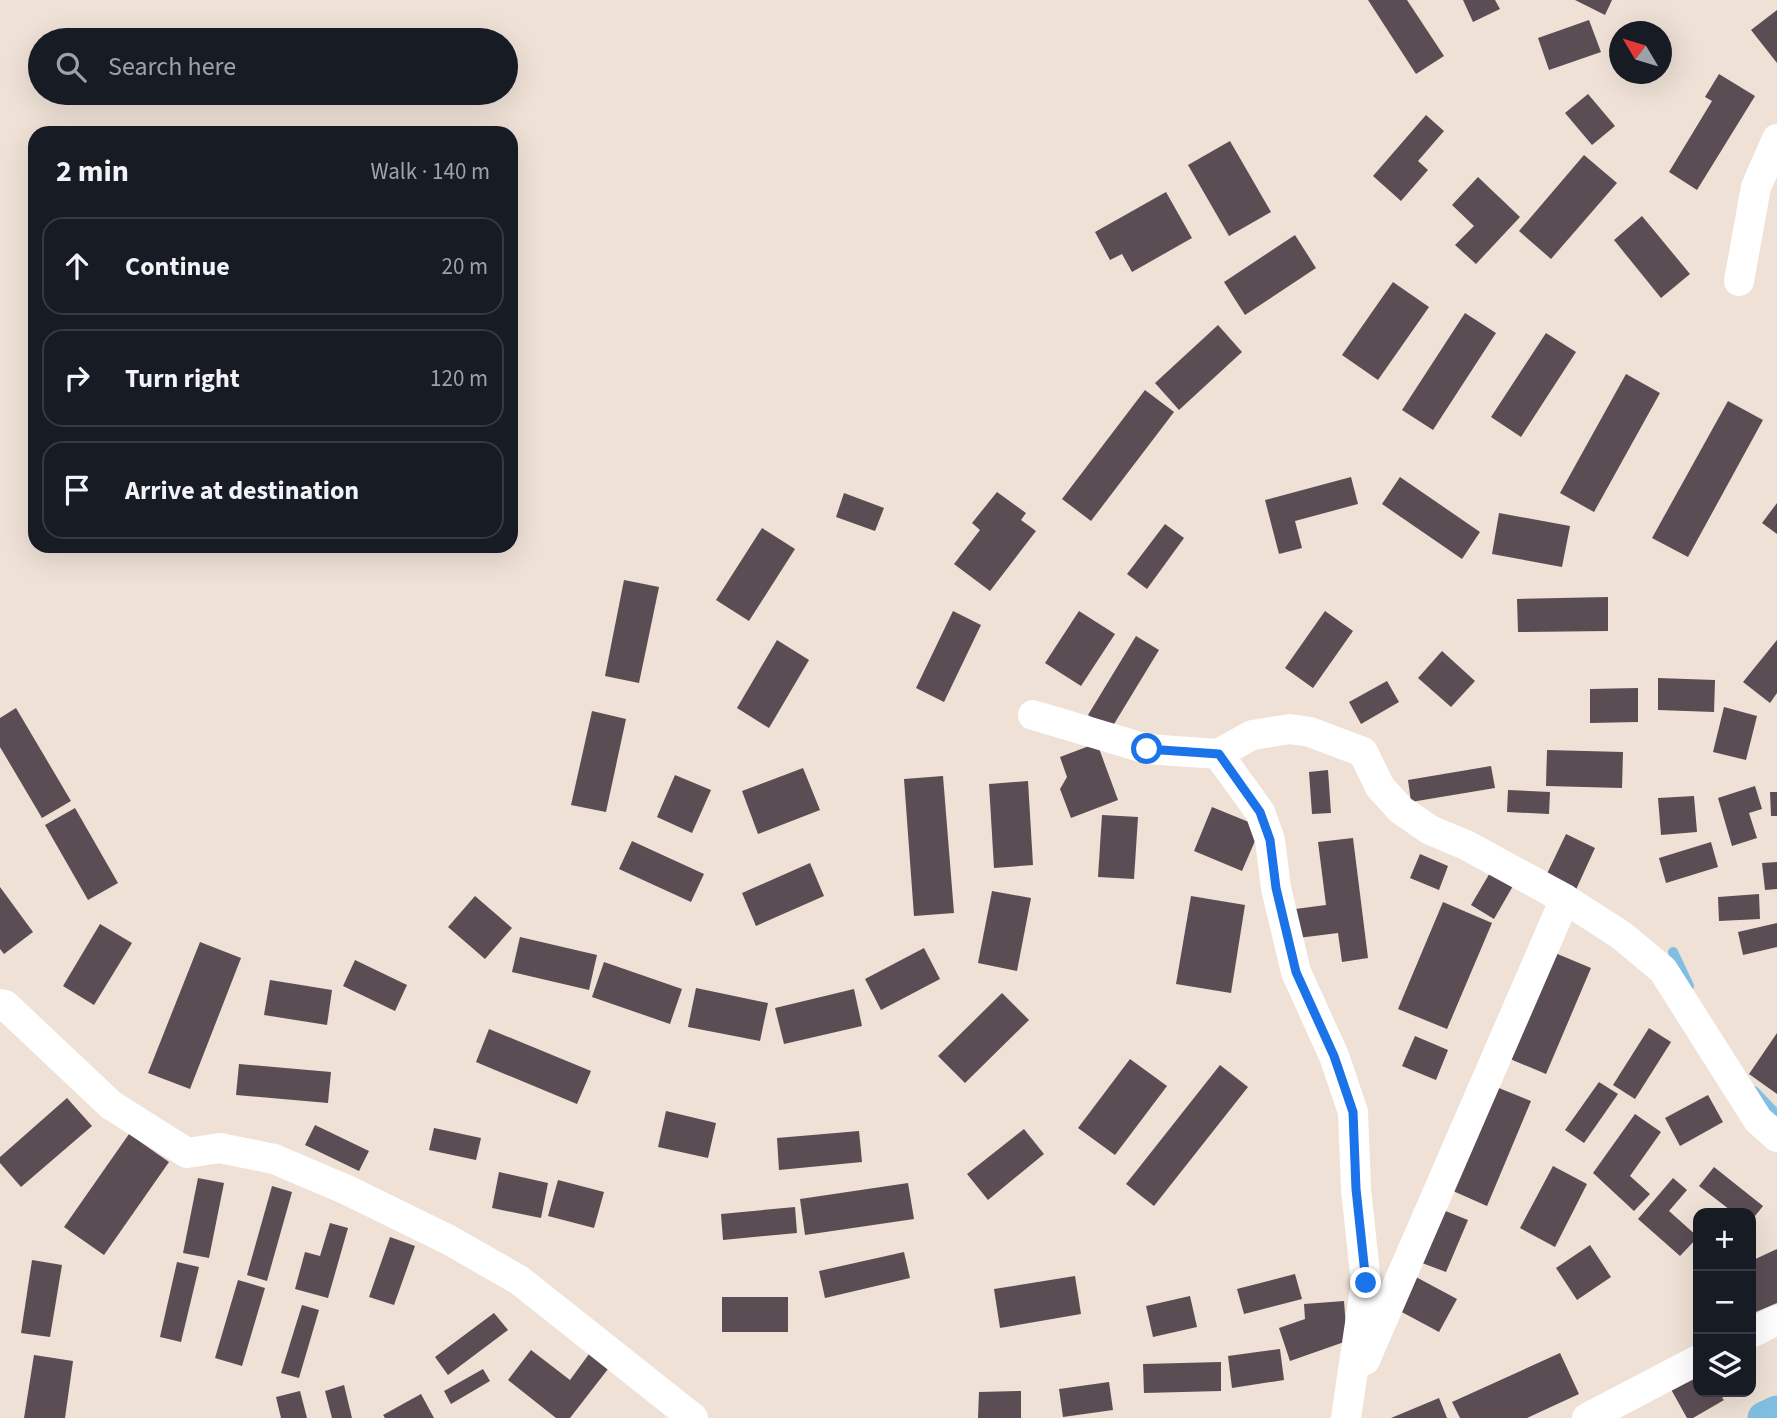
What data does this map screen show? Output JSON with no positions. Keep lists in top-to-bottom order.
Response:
{
  "north": "top left",
  "page": {
    "search": "Search here",
    "heading": ["2 min", "Walk · 140 m"],
    "list": [
      ["Continue", "20 m"],
      ["Turn right", "120 m"],
      "Arrive at destination"
    ],
    "map_buttons": ["+", "−"]
  }
}
